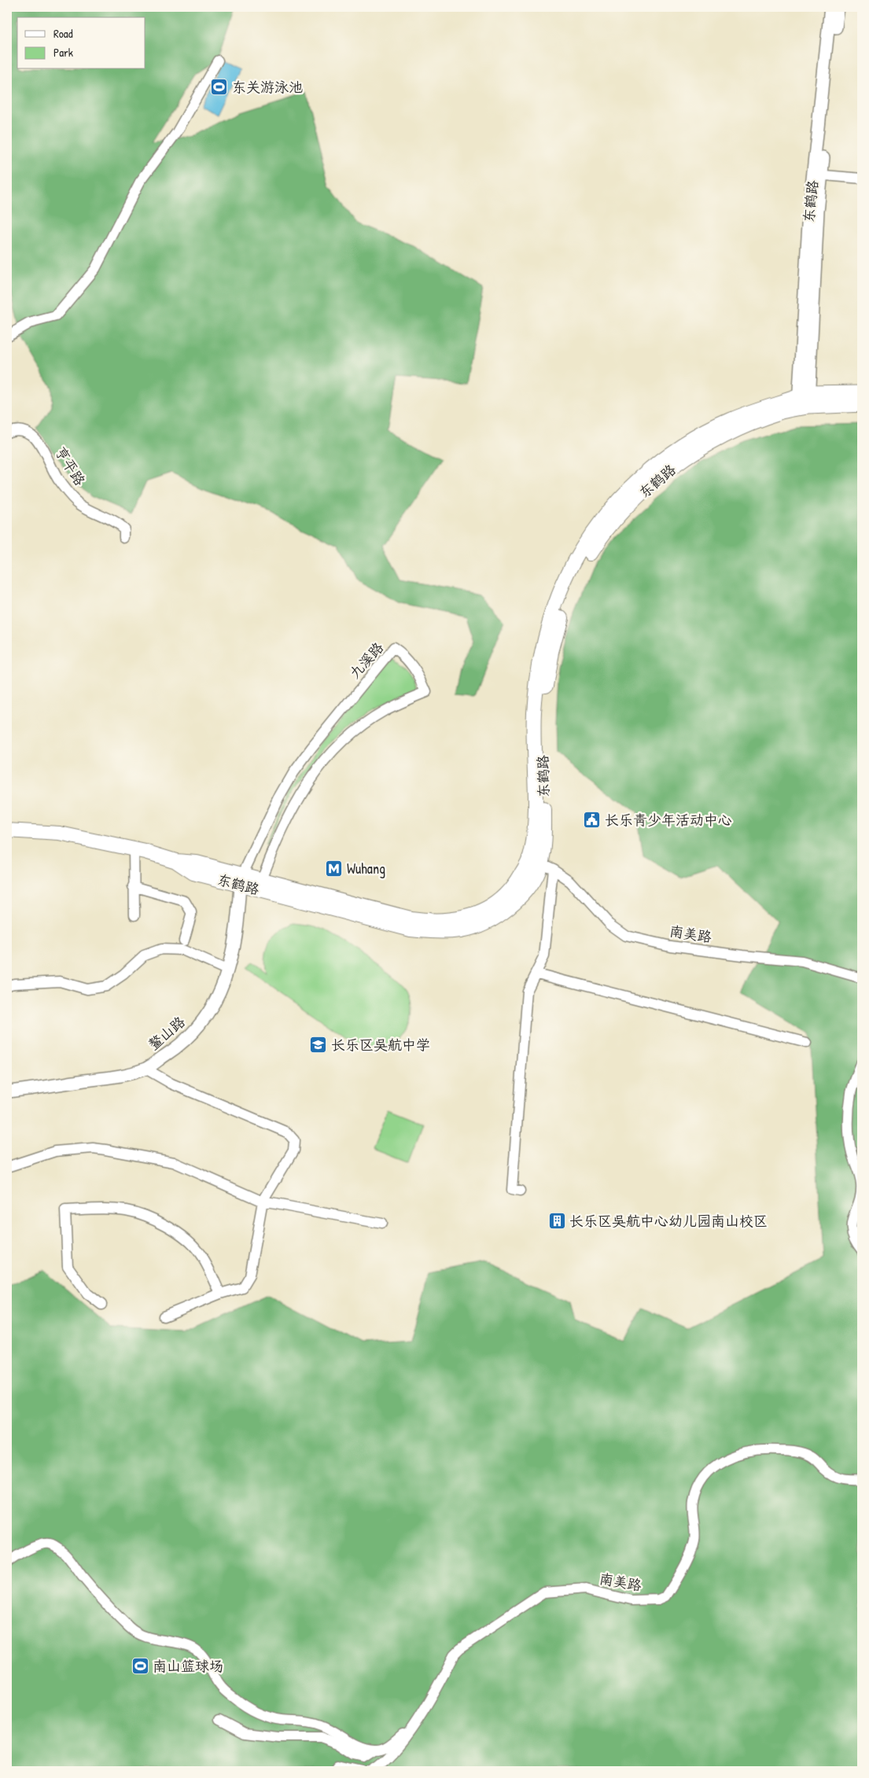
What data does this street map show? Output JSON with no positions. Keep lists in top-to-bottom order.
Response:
{
  "streets": {
    "main road": ["东鹤路"],
    "street": [
      "亨平路",
      "九溪路",
      "南美路",
      "鳌山路"
    ]
  },
  "crossings": [
    ["东鹤路", "九溪路"],
    ["东鹤路", "南美路"],
    ["东鹤路", "鳌山路"],
    ["九溪路", "鳌山路"]
  ],
  "places": {
    "sports": ["东关游泳池", "南山篮球场"],
    "public building": ["长乐青少年活动中心"],
    "metro station": ["Wuhang"],
    "school or university": ["长乐区吴航中学"],
    "building": ["长乐区吴航中心幼儿园南山校区"]
  },
  "legend": ["Road", "Park"]
}
